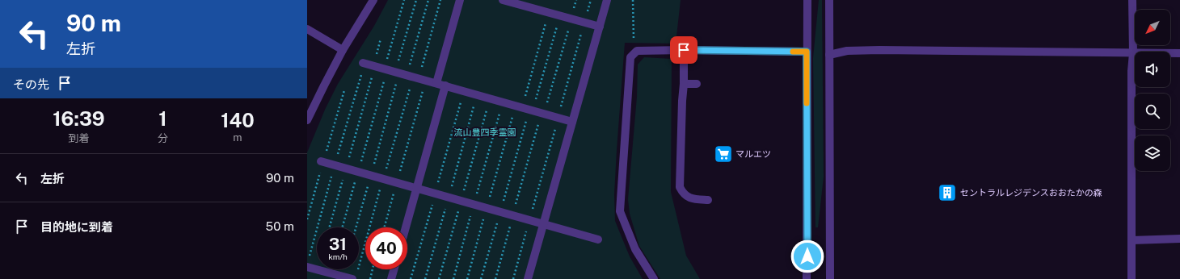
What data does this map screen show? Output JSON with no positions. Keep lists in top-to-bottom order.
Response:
{
  "parks": ["流山豊四季霊園"],
  "places": {
    "supermarket": ["マルエツ"],
    "building": ["セントラルレジデンスおおたかの森"]
  },
  "north": "bottom left",
  "page": {
    "turn": ["90 m", "左折"],
    "then": "その先",
    "eta": [
      "16:39",
      "到着",
      "1",
      "分",
      "140",
      "m"
    ],
    "list": [
      {
        "name": "左折",
        "value": "90 m"
      },
      {
        "name": "目的地に到着",
        "value": "50 m"
      }
    ],
    "speed": "31 km/h",
    "limit": "40"
  }
}
